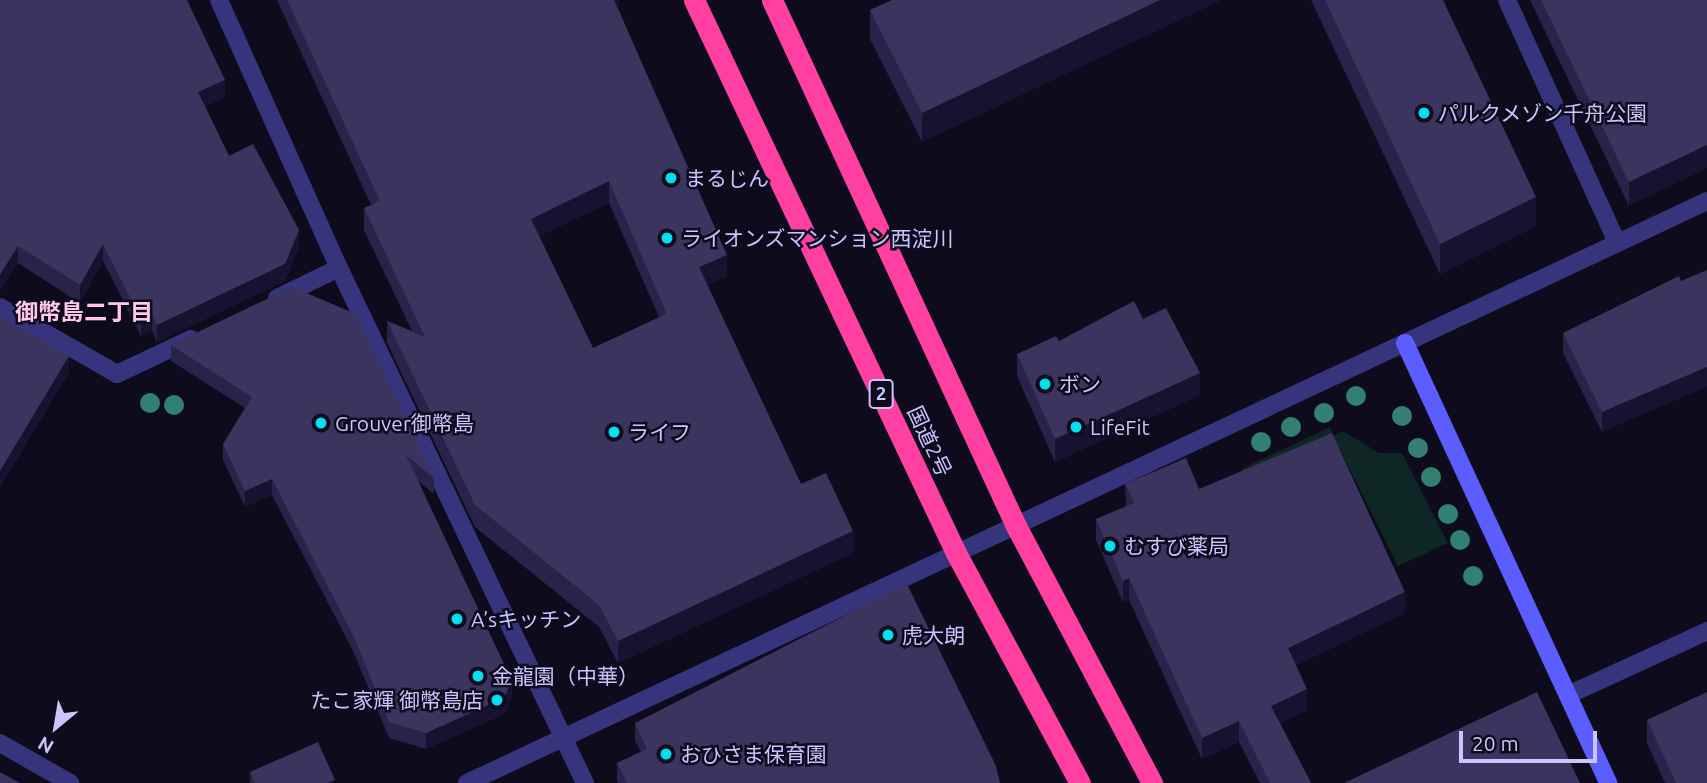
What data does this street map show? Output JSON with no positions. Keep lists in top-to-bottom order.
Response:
{
  "streets": {
    "highway": ["2", "国道2号"]
  },
  "districts": ["御幣島二丁目"],
  "places": [
    "パルクメゾン千舟公園",
    "まるじん",
    "ライオンズマンション西淀川",
    "ボン",
    "Grouver御幣島",
    "LifeFit",
    "ライフ",
    "むすび薬局",
    "A’sキッチン",
    "虎大朗",
    "金龍園（中華）",
    "たこ家輝 御幣島店",
    "おひさま保育園"
  ],
  "scale_bar": "20 m",
  "north": "bottom left"
}
